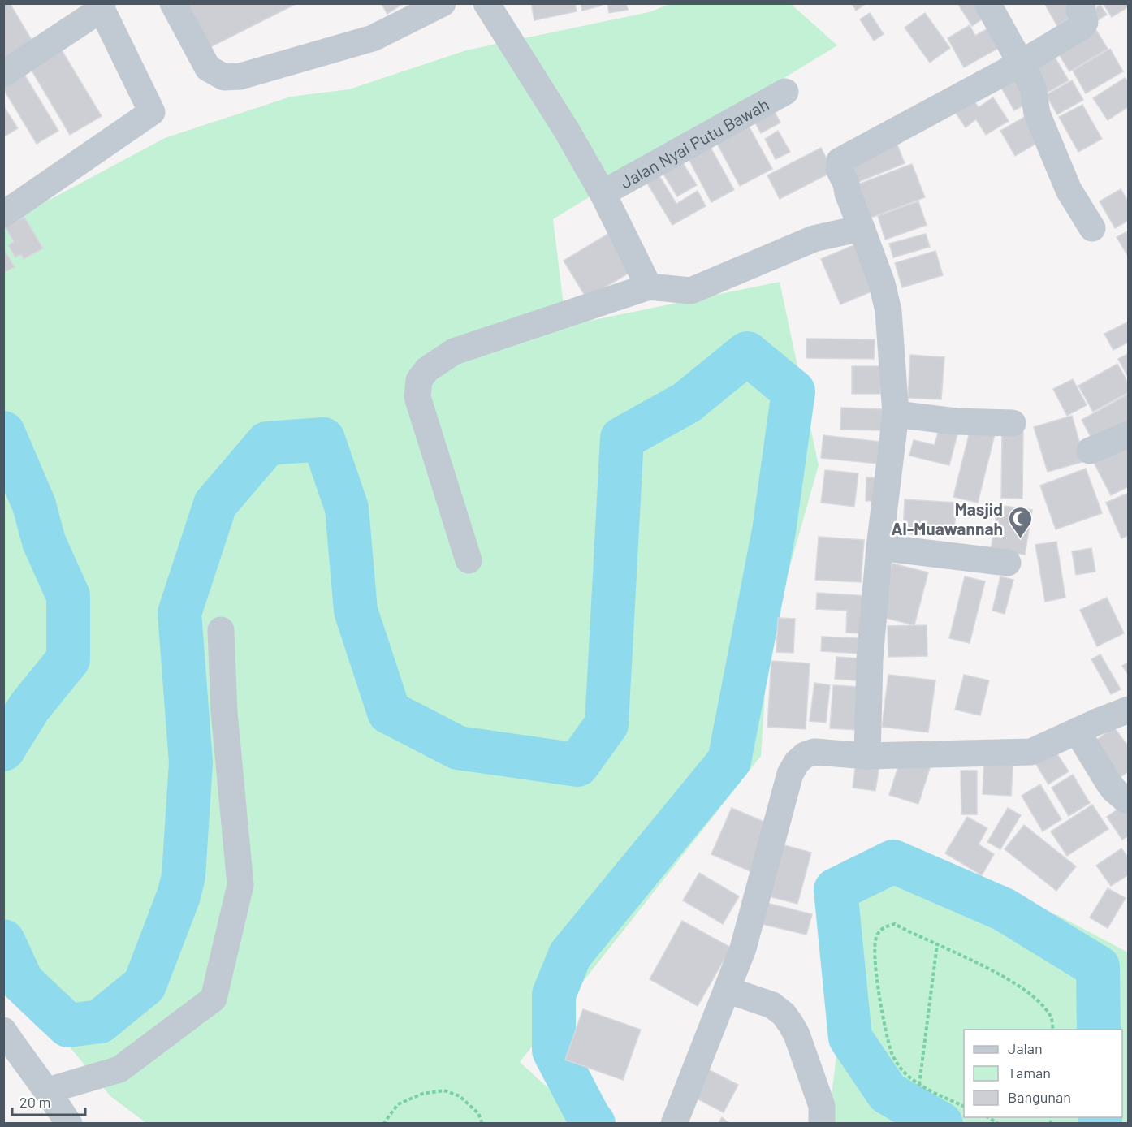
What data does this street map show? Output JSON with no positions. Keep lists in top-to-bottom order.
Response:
{
  "streets": {
    "street": ["Jalan Nyai Putu Bawah"]
  },
  "places": {
    "mosque": ["Masjid Al-Muawannah"]
  },
  "legend": ["Jalan", "Taman", "Bangunan"],
  "scale_bar": "20 m"
}
